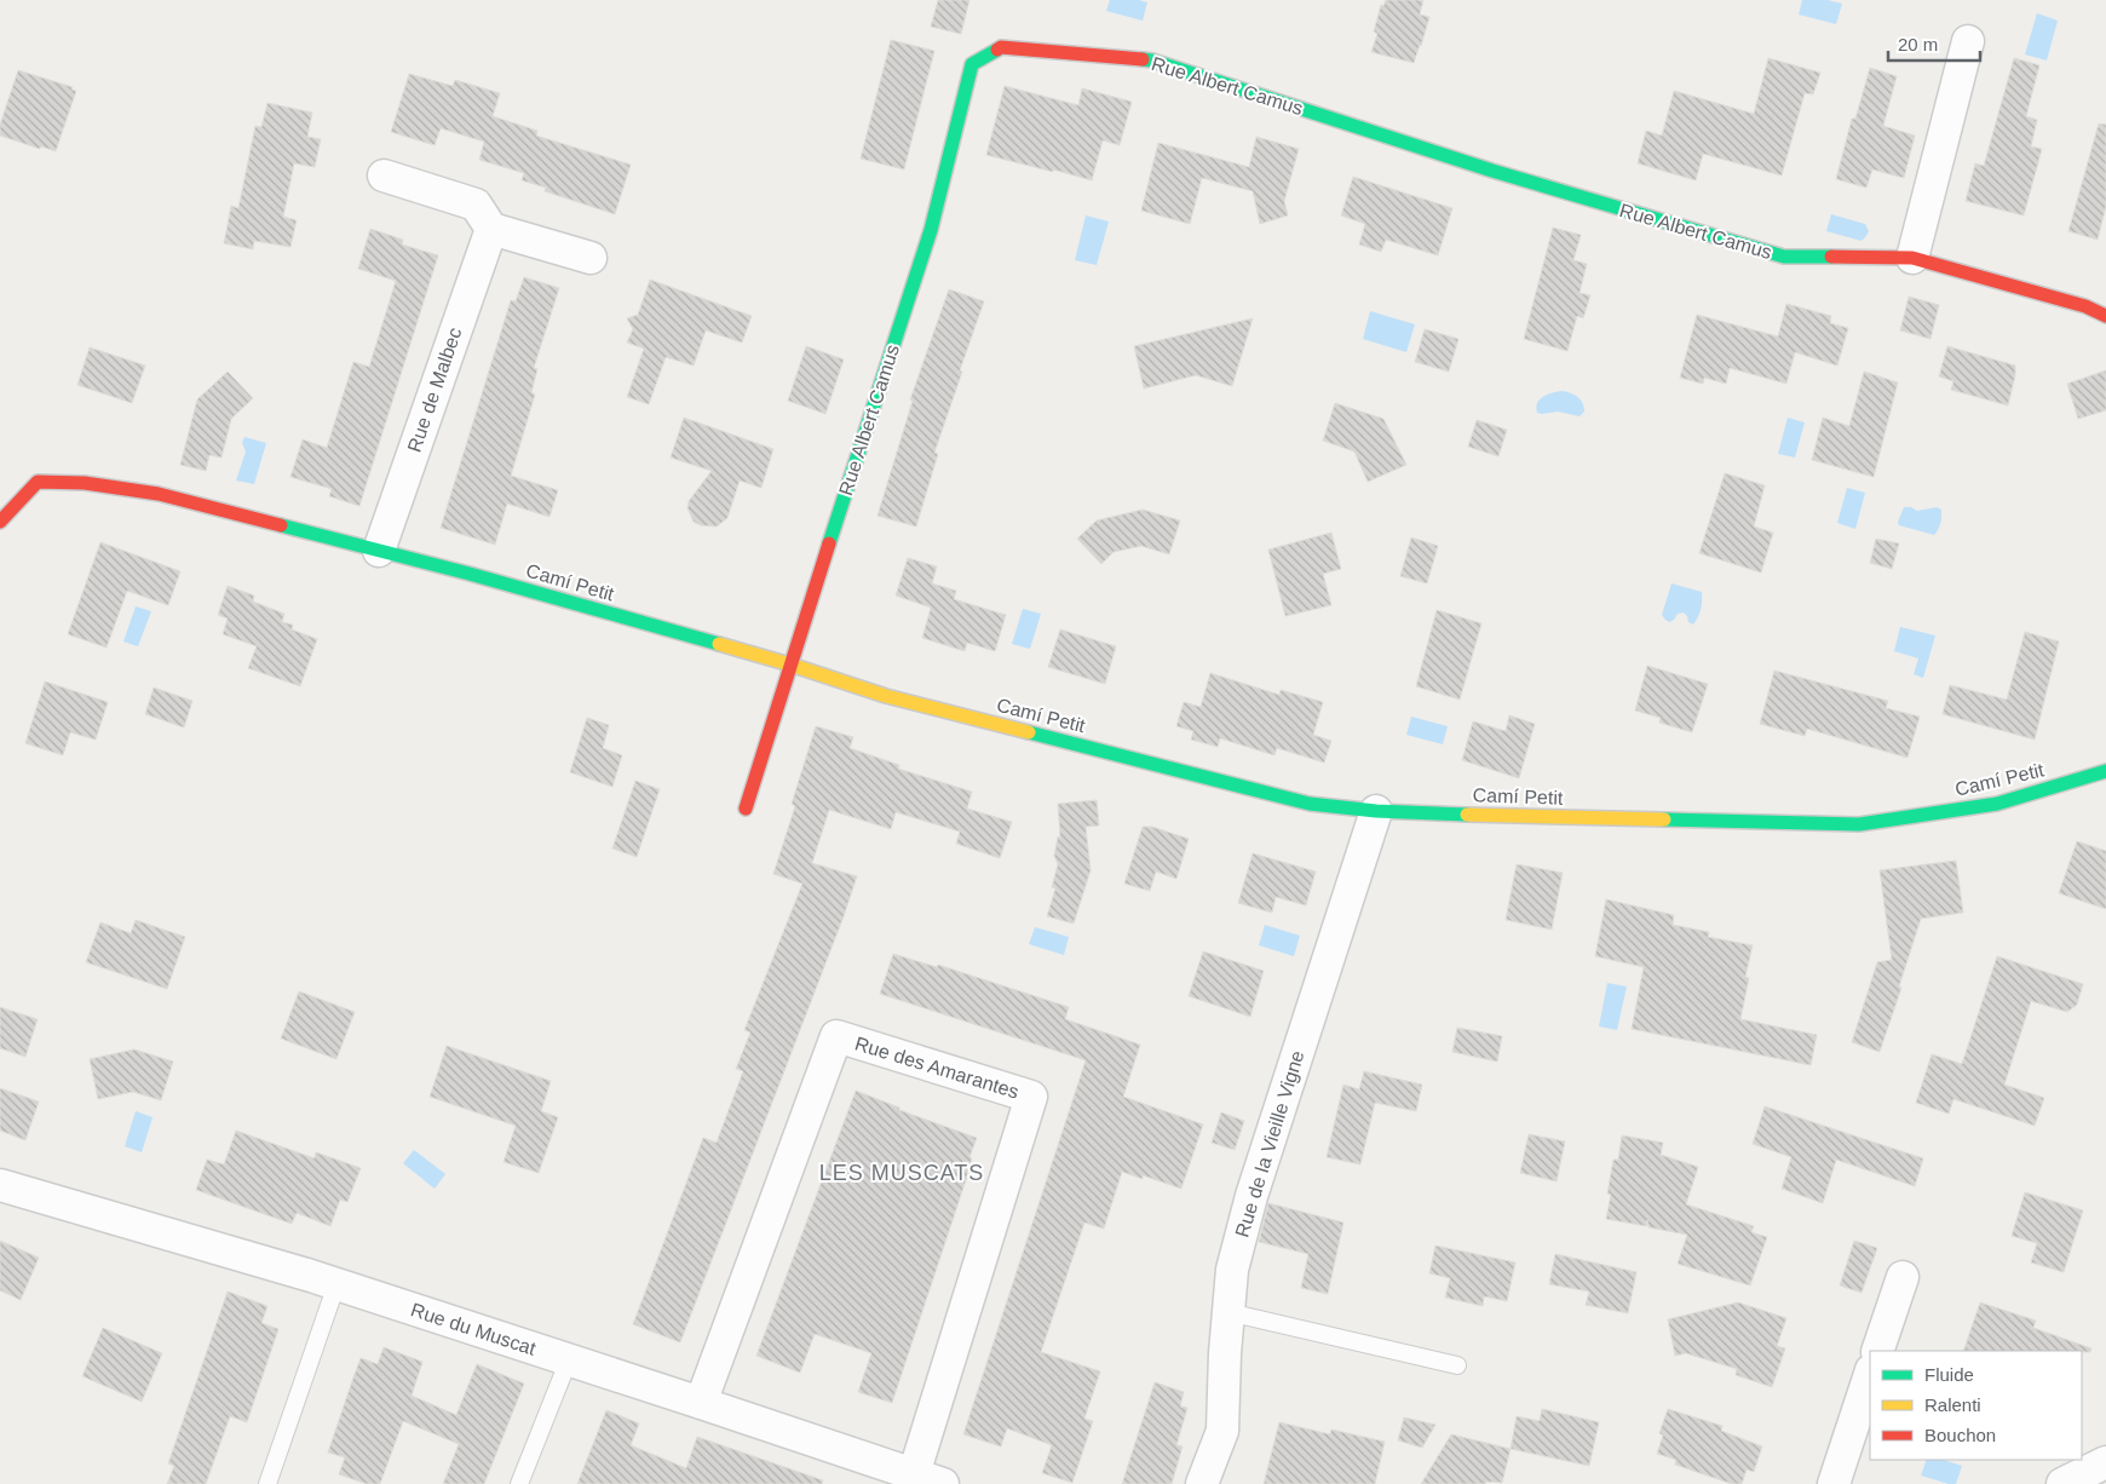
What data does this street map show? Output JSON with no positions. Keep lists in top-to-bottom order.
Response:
{
  "streets": {
    "street": [
      "Rue Albert Camus",
      "Rue de Malbec",
      "Camí Petit",
      "Rue des Amarantes",
      "Rue de la Vieille Vigne",
      "Rue du Muscat"
    ]
  },
  "crossings": [
    ["Rue Albert Camus", "Camí Petit"],
    ["Rue de Malbec", "Camí Petit"],
    ["Camí Petit", "Rue de la Vieille Vigne"],
    ["Rue des Amarantes", "Rue du Muscat"]
  ],
  "districts": ["LES MUSCATS"],
  "legend": ["Fluide", "Ralenti", "Bouchon"],
  "scale_bar": "20 m"
}
